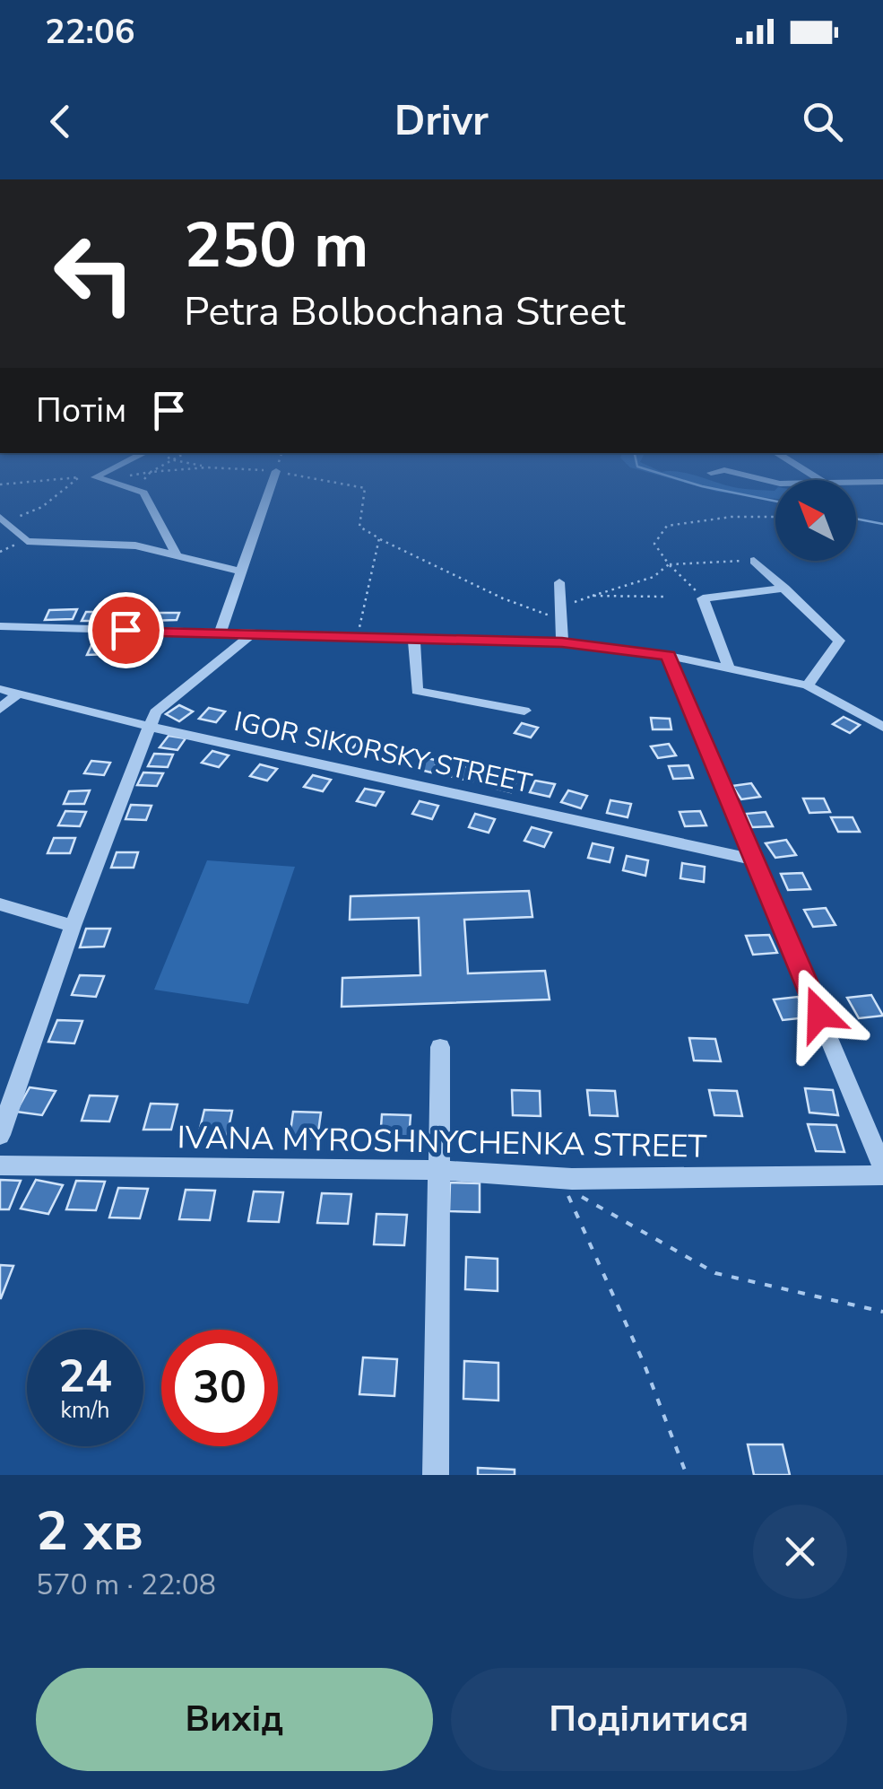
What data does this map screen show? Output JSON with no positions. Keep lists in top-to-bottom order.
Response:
{
  "streets": {
    "street": ["IGOR SIKORSKY STREET", "IVANA MYROSHNYCHENKA STREET"]
  },
  "north": "top left",
  "page": {
    "status": "22:06",
    "header": "Drivr",
    "turn": ["250 m", "Petra Bolbochana Street"],
    "then": "Потім",
    "speed": "24 km/h",
    "limit": "30",
    "heading": ["2 хв", "570 m · 22:08"],
    "buttons": ["Вихід", "Поділитися"]
  }
}
